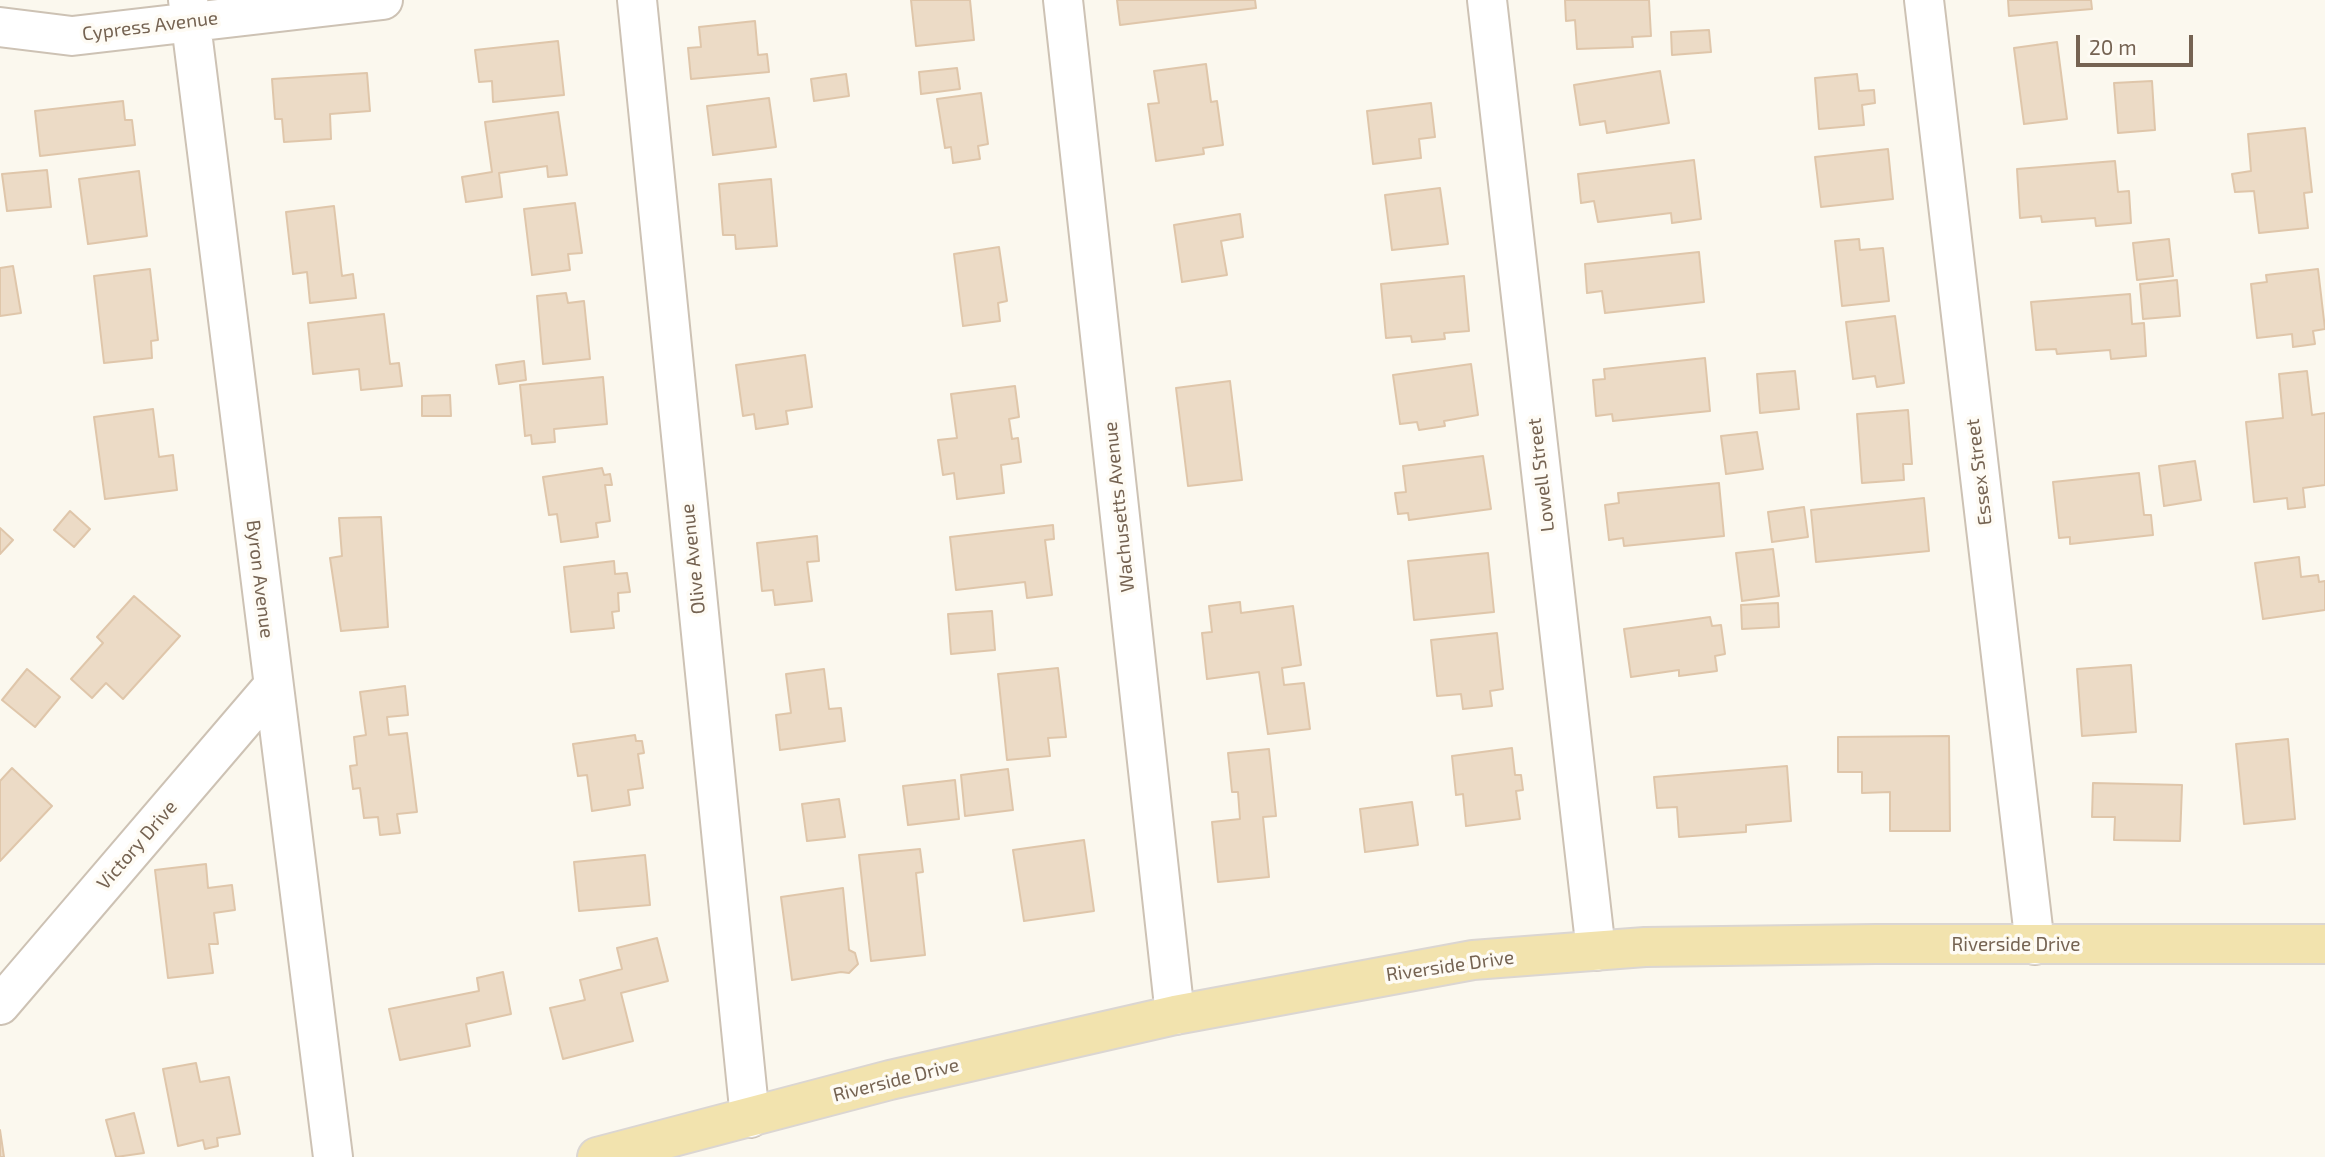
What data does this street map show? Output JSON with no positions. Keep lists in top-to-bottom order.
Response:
{
  "streets": {
    "main road": ["Riverside Drive"],
    "street": [
      "Cypress Avenue",
      "Essex Street",
      "Lowell Street",
      "Wachusetts Avenue",
      "Olive Avenue",
      "Byron Avenue",
      "Victory Drive"
    ]
  },
  "crossings": [
    ["Cypress Avenue", "Byron Avenue"],
    ["Essex Street", "Riverside Drive"],
    ["Lowell Street", "Riverside Drive"],
    ["Wachusetts Avenue", "Riverside Drive"],
    ["Olive Avenue", "Riverside Drive"],
    ["Byron Avenue", "Victory Drive"]
  ],
  "scale_bar": "20 m"
}
